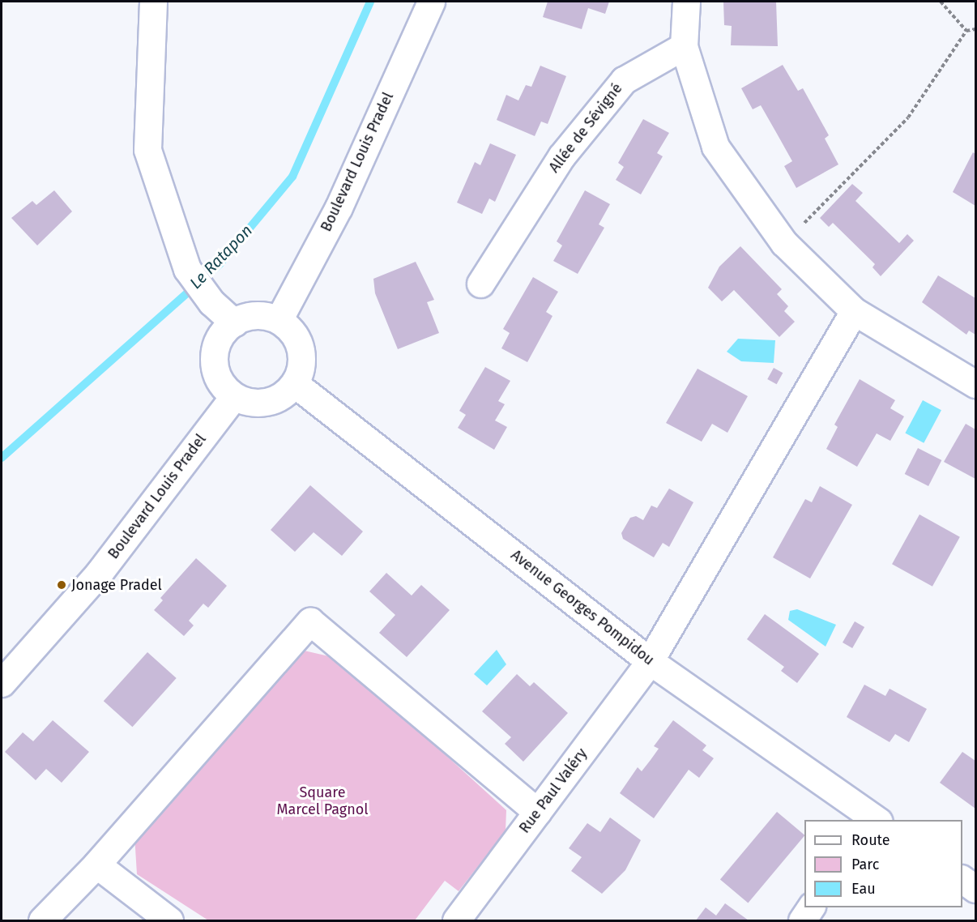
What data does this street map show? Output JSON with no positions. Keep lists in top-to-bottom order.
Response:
{
  "streets": {
    "street": [
      "Allée de Sévigné",
      "Boulevard Louis Pradel",
      "Avenue Georges Pompidou",
      "Rue Paul Valéry"
    ]
  },
  "crossings": [
    ["Boulevard Louis Pradel", "Avenue Georges Pompidou"],
    ["Avenue Georges Pompidou", "Rue Paul Valéry"]
  ],
  "water": ["Le Ratapon"],
  "parks": ["Square Marcel Pagnol"],
  "places": ["Jonage Pradel"],
  "legend": ["Route", "Parc", "Eau"]
}
